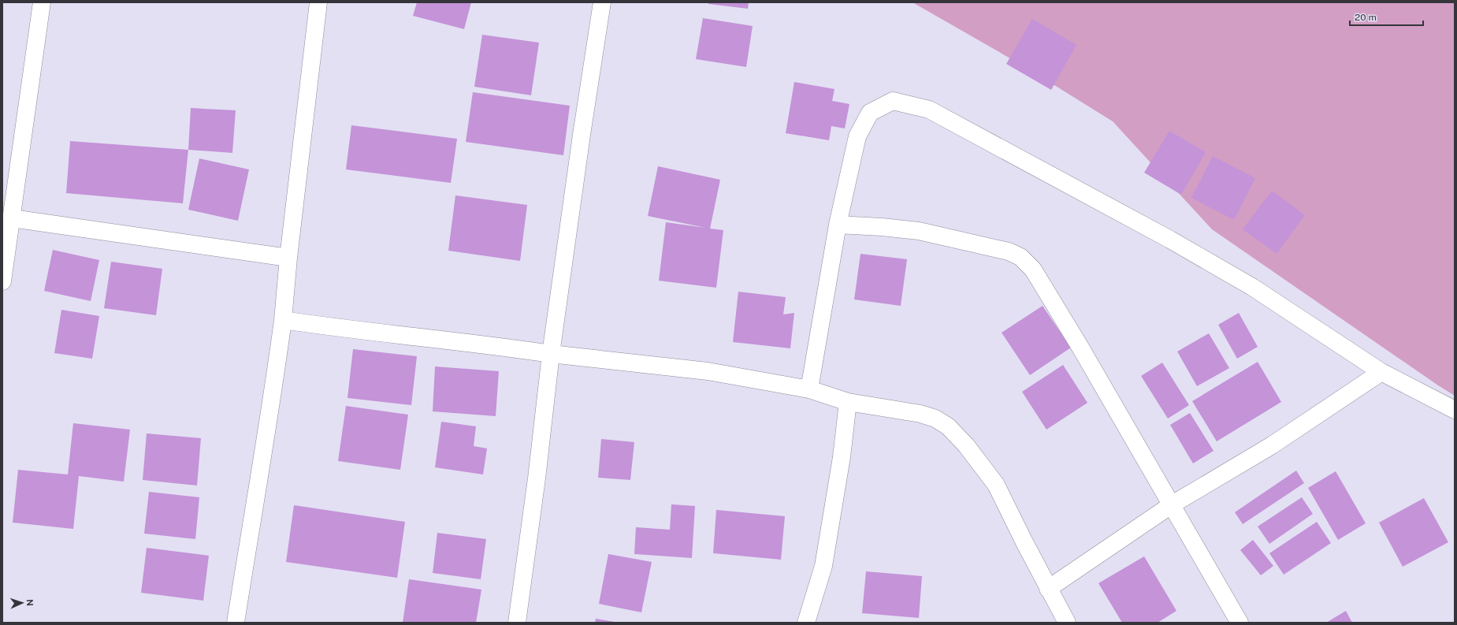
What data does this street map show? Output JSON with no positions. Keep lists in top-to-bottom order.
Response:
{
  "scale_bar": "20 m",
  "north": "right"
}
